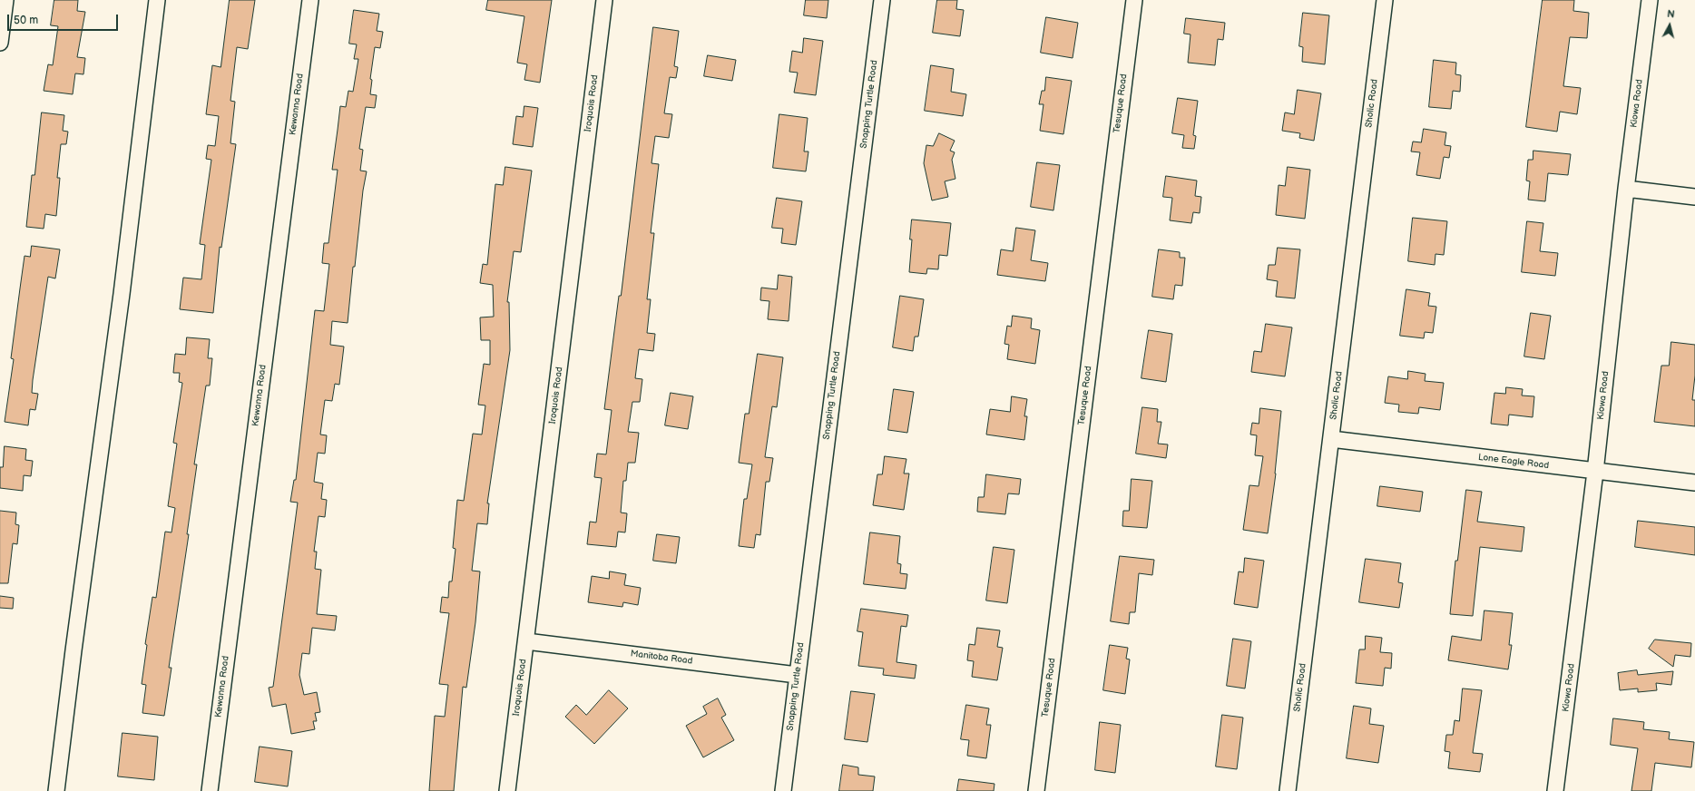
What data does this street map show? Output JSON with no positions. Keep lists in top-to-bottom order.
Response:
{
  "streets": {
    "street": [
      "Iroquois Road",
      "Tesuque Road",
      "Sholic Road",
      "Kiowa Road",
      "Kewanna Road",
      "Snapping Turtle Road",
      "Lone Eagle Road",
      "Manitoba Road"
    ]
  },
  "crossings": [
    ["Iroquois Road", "Manitoba Road"],
    ["Sholic Road", "Lone Eagle Road"],
    ["Kiowa Road", "Lone Eagle Road"],
    ["Snapping Turtle Road", "Manitoba Road"]
  ],
  "scale_bar": "50 m",
  "north": "top"
}
